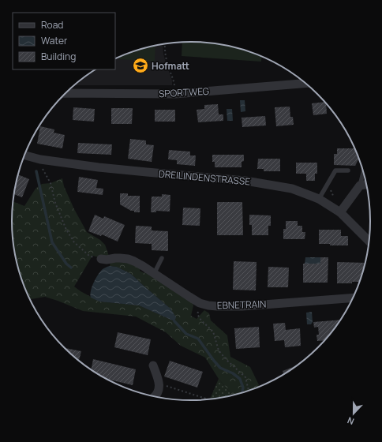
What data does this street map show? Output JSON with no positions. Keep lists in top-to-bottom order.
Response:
{
  "streets": {
    "street": ["SPORTWEG", "DREILINDENSTRASSE", "EBNETRAIN"]
  },
  "places": {
    "school or university": ["Hofmatt"]
  },
  "legend": ["Road", "Water", "Building"],
  "north": "bottom"
}
